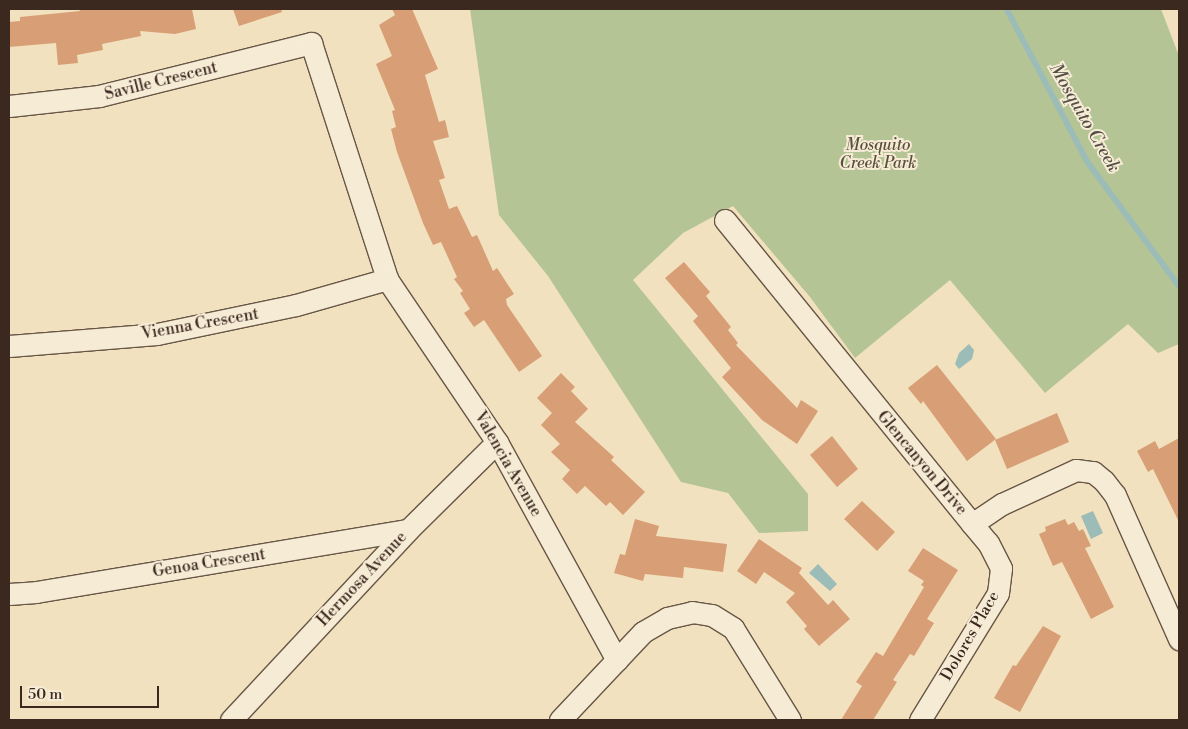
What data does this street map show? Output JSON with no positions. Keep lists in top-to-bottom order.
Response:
{
  "streets": {
    "street": [
      "Saville Crescent",
      "Vienna Crescent",
      "Glencanyon Drive",
      "Valencia Avenue",
      "Genoa Crescent",
      "Hermosa Avenue",
      "Dolores Place"
    ]
  },
  "crossings": [
    ["Saville Crescent", "Valencia Avenue"],
    ["Vienna Crescent", "Valencia Avenue"],
    ["Glencanyon Drive", "Dolores Place"],
    ["Valencia Avenue", "Hermosa Avenue"],
    ["Genoa Crescent", "Hermosa Avenue"]
  ],
  "water": ["Mosquito Creek"],
  "parks": ["Mosquito Creek Park"],
  "scale_bar": "50 m"
}
